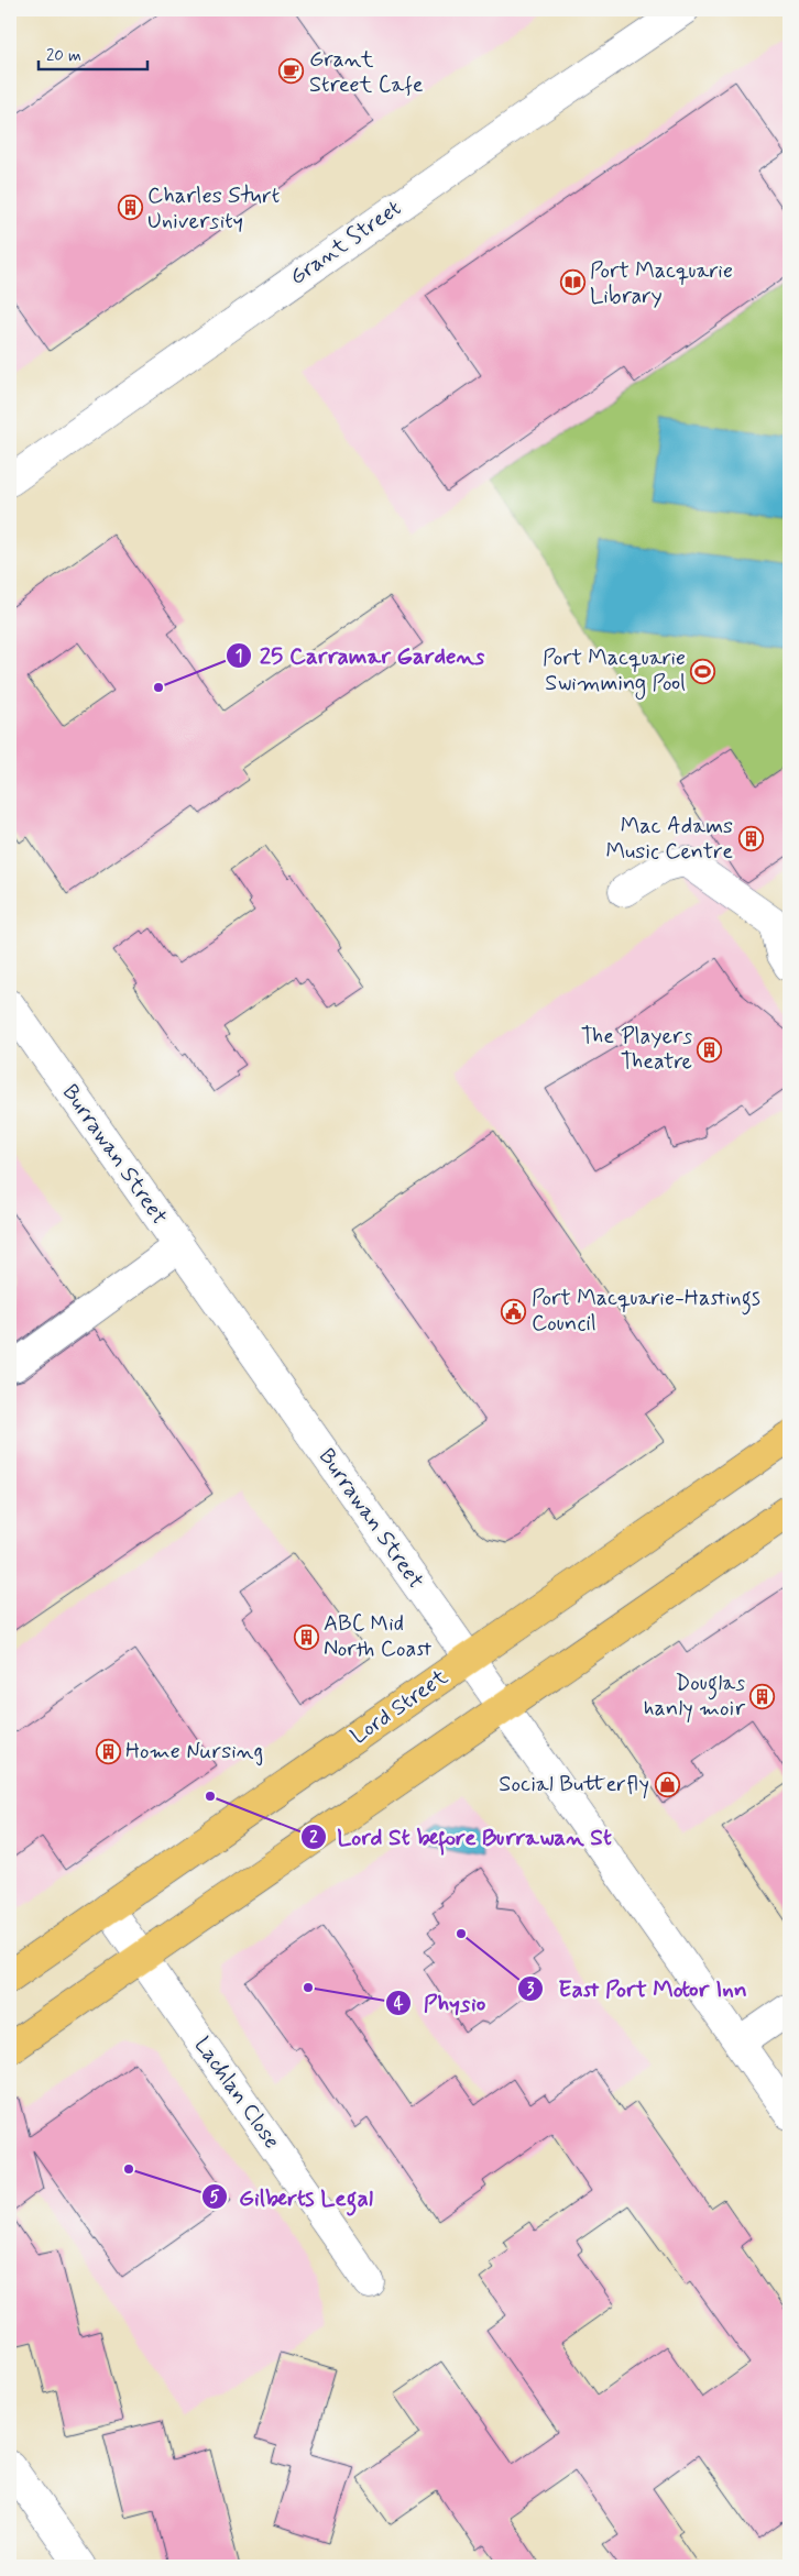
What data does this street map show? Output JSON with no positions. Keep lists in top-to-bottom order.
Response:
{
  "streets": {
    "main road": ["Lord Street"],
    "street": ["Grant Street", "Burrawan Street", "Lachlan Close"]
  },
  "crossings": [
    ["Burrawan Street", "Lord Street"],
    ["Lord Street", "Lachlan Close"]
  ],
  "places": {
    "cafe": ["Grant Street Cafe"],
    "building": [
      "Charles Sturt University",
      "Mac Adams Music Centre",
      "The Players Theatre",
      "ABC Mid North Coast",
      "Douglas hanly moir",
      "Home Nursing"
    ],
    "library": ["Port Macquarie Library"],
    "sports": ["Port Macquarie Swimming Pool"],
    "other": [
      "25 Carramar Gardens",
      "Lord St before Burrawan St",
      "East Port Motor Inn",
      "Physio",
      "Gilberts Legal"
    ],
    "public building": ["Port Macquarie-Hastings Council"],
    "shop": ["Social Butterfly"]
  },
  "scale_bar": "20 m"
}
